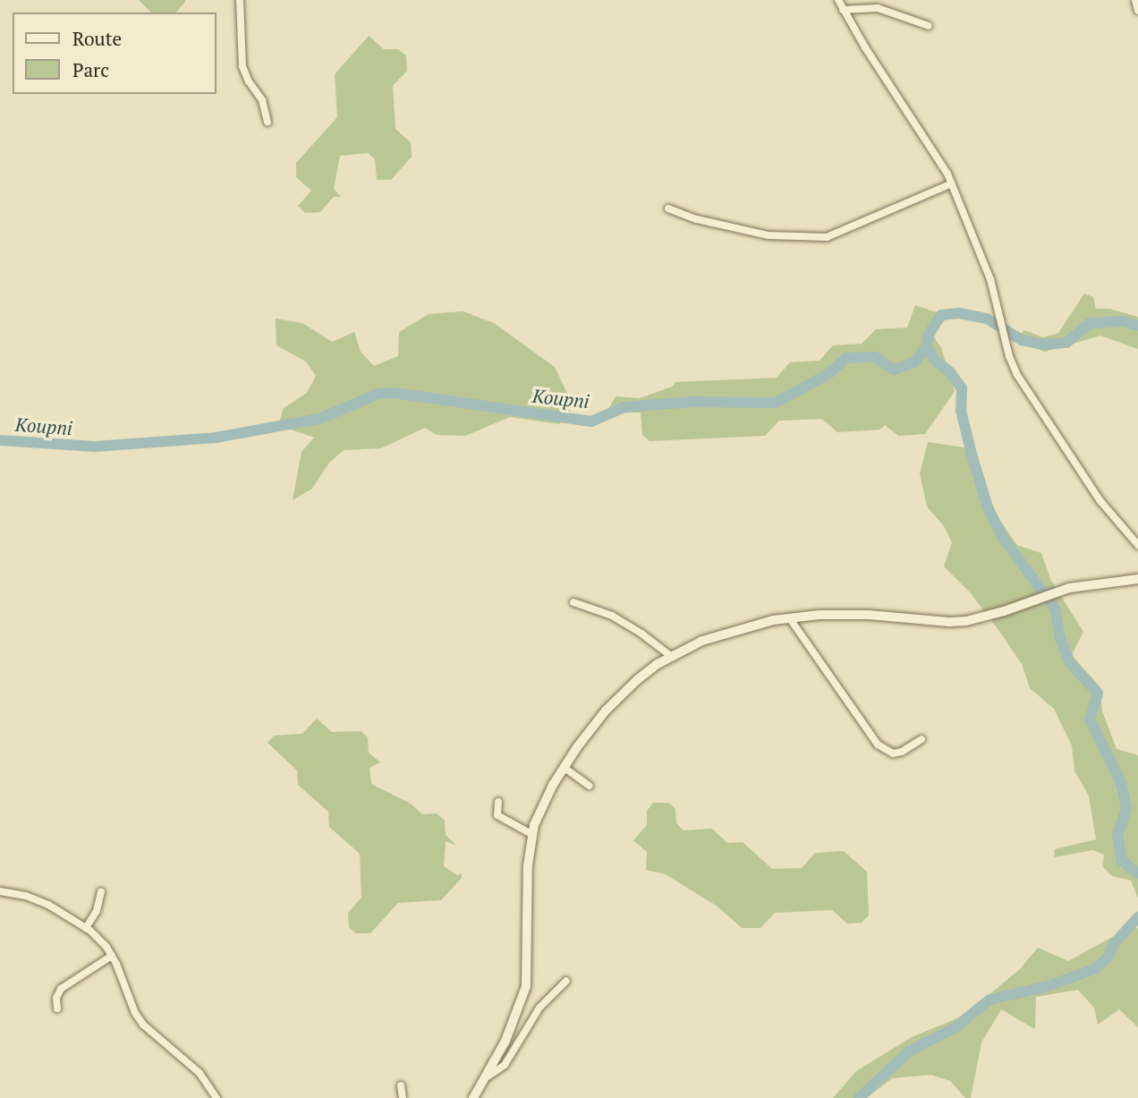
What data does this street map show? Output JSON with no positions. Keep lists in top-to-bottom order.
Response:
{
  "water": ["Koupni"],
  "legend": ["Route", "Parc"]
}
